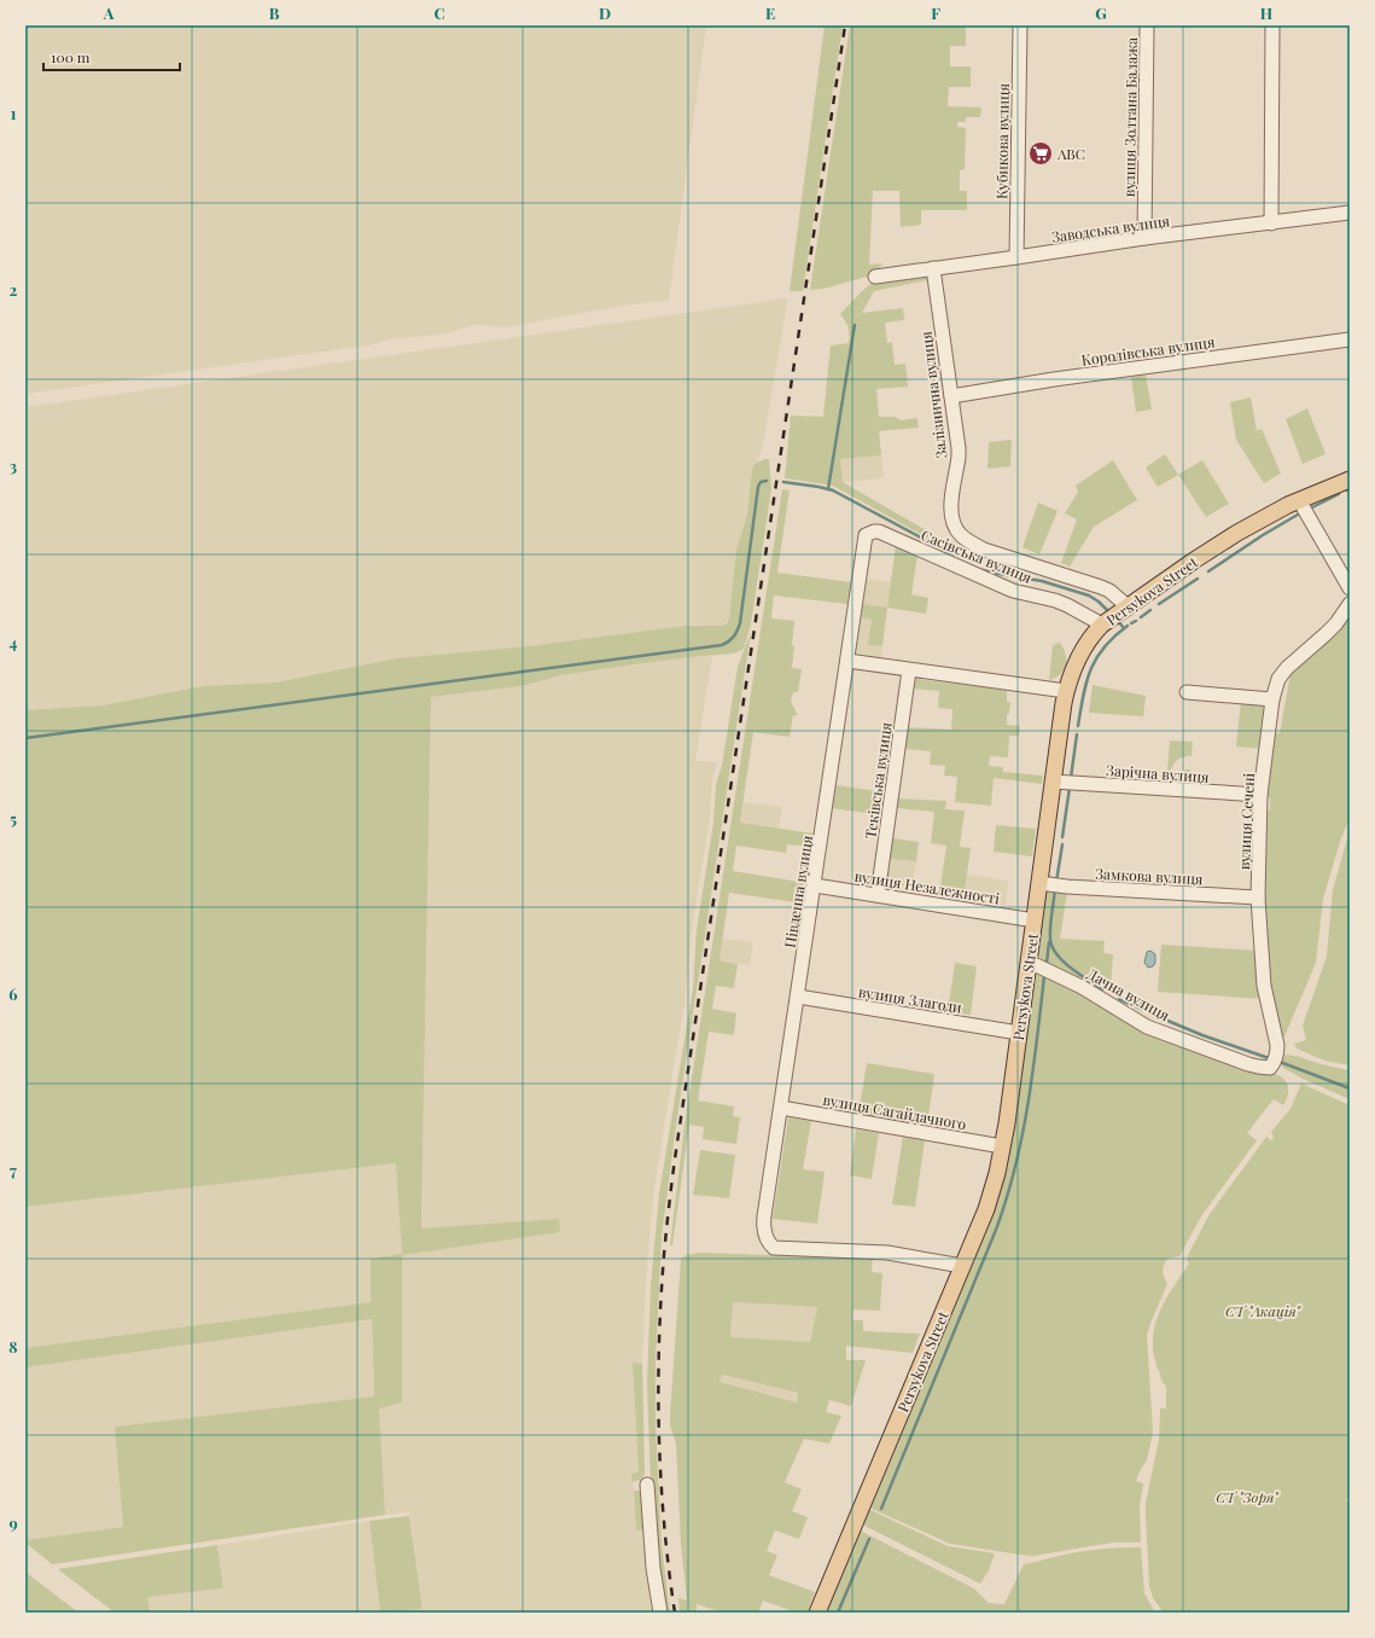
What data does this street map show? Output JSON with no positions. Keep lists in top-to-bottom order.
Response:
{
  "streets": {
    "main road": ["Persykova Street"],
    "street": [
      "вулиця Золтана Балажа",
      "Кубикова вулиця",
      "Заводська вулиця",
      "Королівська вулиця",
      "Залізнична вулиця",
      "Сасівська вулиця",
      "Зарічна вулиця",
      "Теківська вулиця",
      "вулиця Сечені",
      "Замкова вулиця",
      "вулиця Незалежності",
      "Південна вулиця",
      "Дачна вулиця",
      "вулиця Злагоди",
      "вулиця Сагайдачного"
    ]
  },
  "crossings": [
    ["вулиця Золтана Балажа", "Заводська вулиця"],
    ["Кубикова вулиця", "Заводська вулиця"],
    ["Заводська вулиця", "Залізнична вулиця"],
    ["Королівська вулиця", "Залізнична вулиця"],
    ["Залізнична вулиця", "Persykova Street"],
    ["Сасівська вулиця", "Persykova Street"],
    ["Сасівська вулиця", "Південна вулиця"],
    ["Persykova Street", "Зарічна вулиця"],
    ["Persykova Street", "Замкова вулиця"],
    ["Persykova Street", "вулиця Незалежності"],
    ["Persykova Street", "Південна вулиця"],
    ["Persykova Street", "Дачна вулиця"],
    ["Persykova Street", "вулиця Злагоди"],
    ["Persykova Street", "вулиця Сагайдачного"],
    ["Зарічна вулиця", "вулиця Сечені"],
    ["Теківська вулиця", "вулиця Незалежності"],
    ["вулиця Сечені", "Замкова вулиця"],
    ["вулиця Сечені", "Дачна вулиця"],
    ["вулиця Незалежності", "Південна вулиця"],
    ["Південна вулиця", "вулиця Злагоди"],
    ["Південна вулиця", "вулиця Сагайдачного"]
  ],
  "parks": ["СТ \"Акація\"", "СТ \"Зоря\""],
  "places": {
    "supermarket": ["ABC"]
  },
  "scale_bar": "100 m",
  "grid": {
    "columns": [
      "A",
      "B",
      "C",
      "D",
      "E",
      "F",
      "G",
      "H"
    ],
    "rows": [
      "1",
      "2",
      "3",
      "4",
      "5",
      "6",
      "7",
      "8",
      "9"
    ]
  }
}
